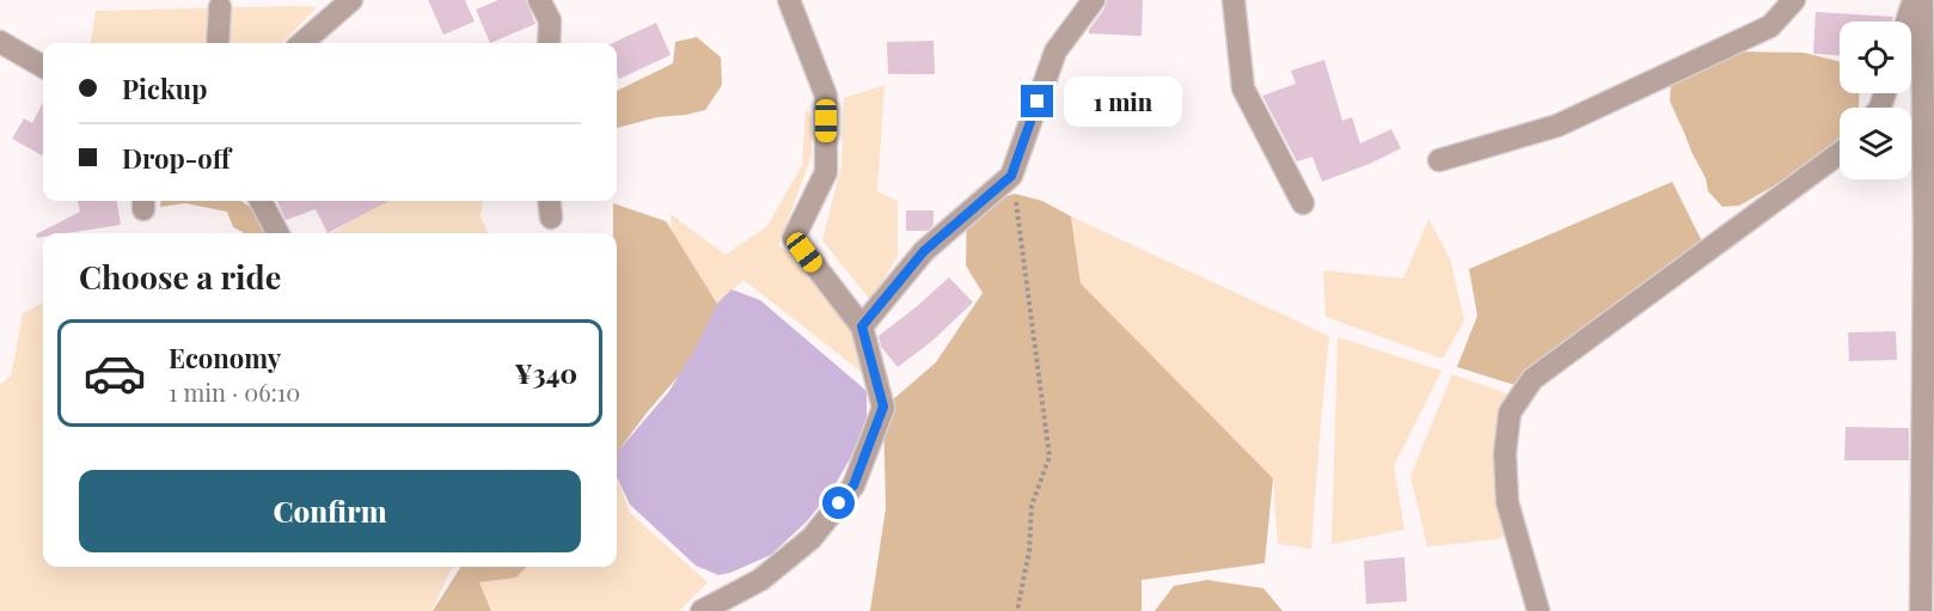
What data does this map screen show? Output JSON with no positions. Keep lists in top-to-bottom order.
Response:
{
  "page": {
    "banner": ["Pickup", "Drop-off"],
    "bubble": "1 min",
    "heading": "Choose a ride",
    "list": [
      {
        "name": "Economy",
        "note": "1 min · 06:10",
        "value": "¥340"
      }
    ],
    "buttons": "Confirm"
  }
}
